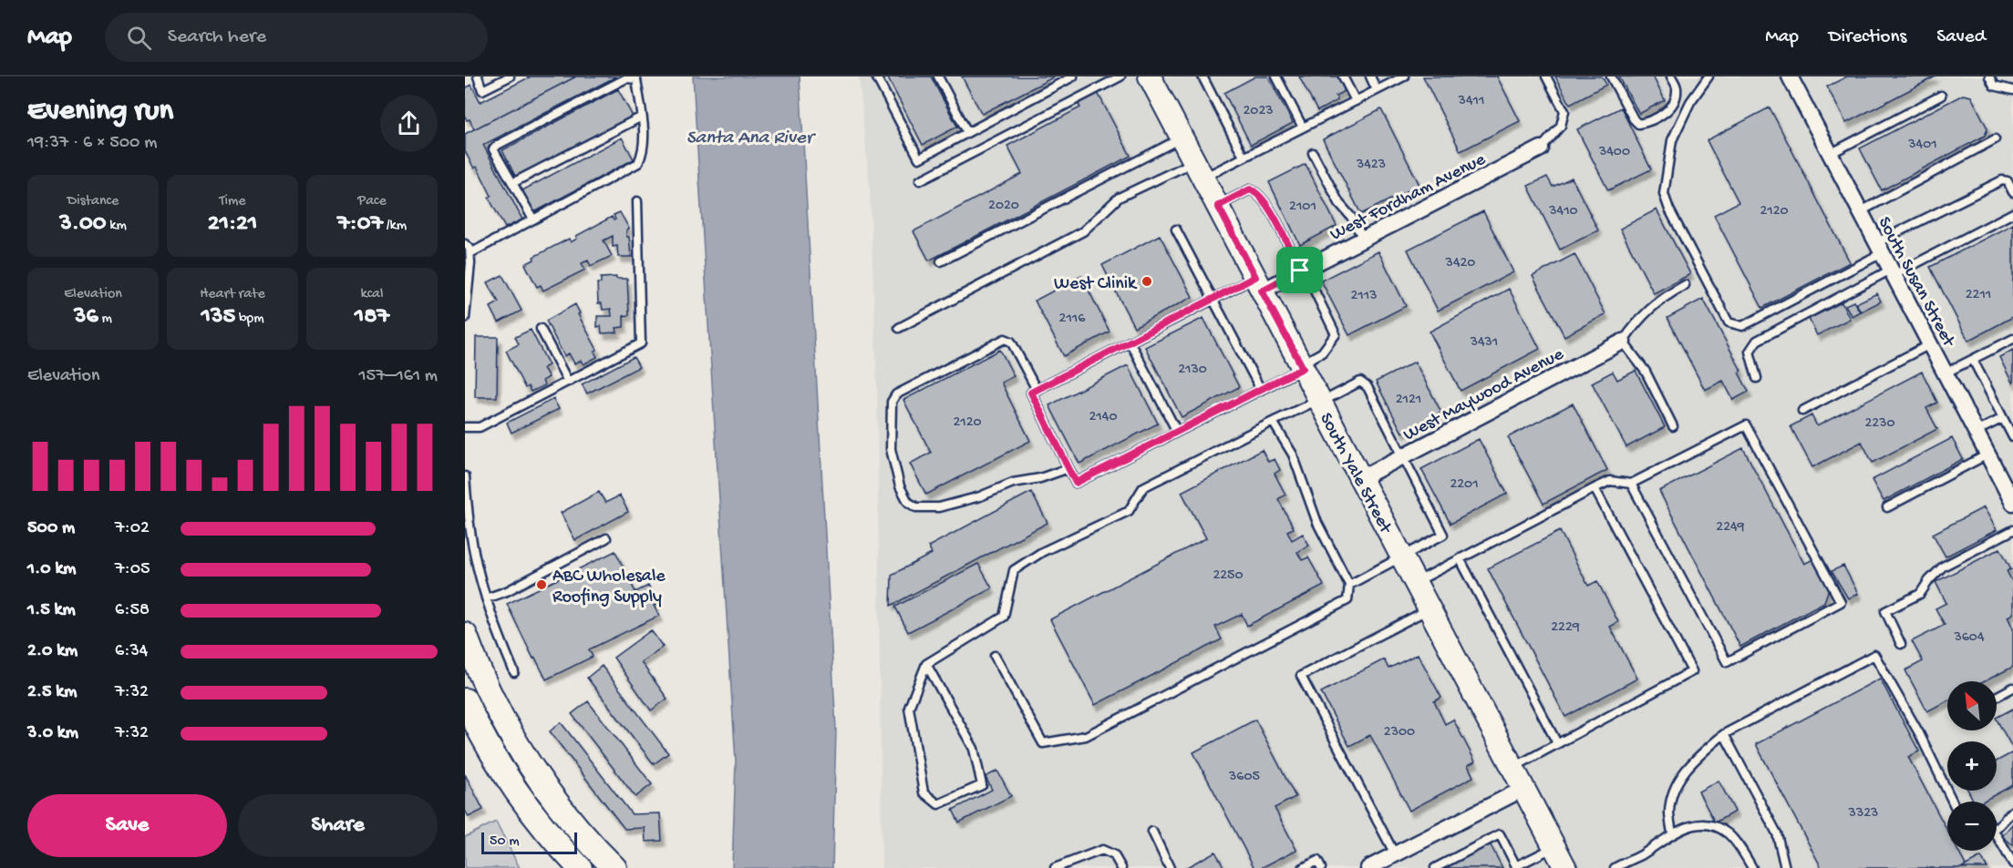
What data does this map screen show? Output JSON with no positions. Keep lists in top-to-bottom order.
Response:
{
  "streets": {
    "street": [
      "West Fordham Avenue",
      "South Susan Street",
      "West Maywood Avenue",
      "South Yale Street"
    ]
  },
  "crossings": [
    ["West Fordham Avenue", "South Yale Street"],
    ["West Maywood Avenue", "South Yale Street"]
  ],
  "water": ["Santa Ana River"],
  "places": ["West Clinik", "ABC Wholesale Roofing Supply"],
  "house_numbers": [
    "3411",
    "2023",
    "3401",
    "3400",
    "3423",
    "2020",
    "2101",
    "3410",
    "2120",
    "3420",
    "2211",
    "2113",
    "2116",
    "3431",
    "2130",
    "2121",
    "2140",
    "2120",
    "2230",
    "2201",
    "2249",
    "2250",
    "2229",
    "3604",
    "2300",
    "3605",
    "3323"
  ],
  "scale_bar": "50 m",
  "north": "top left",
  "page": {
    "header": "Map",
    "search": "Search here",
    "nav": ["Map", "Directions", "Saved"],
    "heading": ["Evening run", "19:37 · 6 × 500 m"],
    "stats": [
      ["Distance", "3.00 km"],
      ["Time", "21:21"],
      ["Pace", "7:07 /km"],
      ["Elevation", "36 m"],
      ["Heart rate", "135 bpm"],
      ["kcal", "187"]
    ],
    "chart": ["Elevation", "157–161 m"],
    "list": [
      {
        "name": "500 m",
        "note": "7:02"
      },
      {
        "name": "1.0 km",
        "note": "7:05"
      },
      {
        "name": "1.5 km",
        "note": "6:58"
      },
      {
        "name": "2.0 km",
        "note": "6:34"
      },
      {
        "name": "2.5 km",
        "note": "7:32"
      },
      {
        "name": "3.0 km",
        "note": "7:32"
      }
    ],
    "map_buttons": ["+", "−"],
    "buttons": ["Save", "Share"],
    "scale": "50 m"
  }
}
